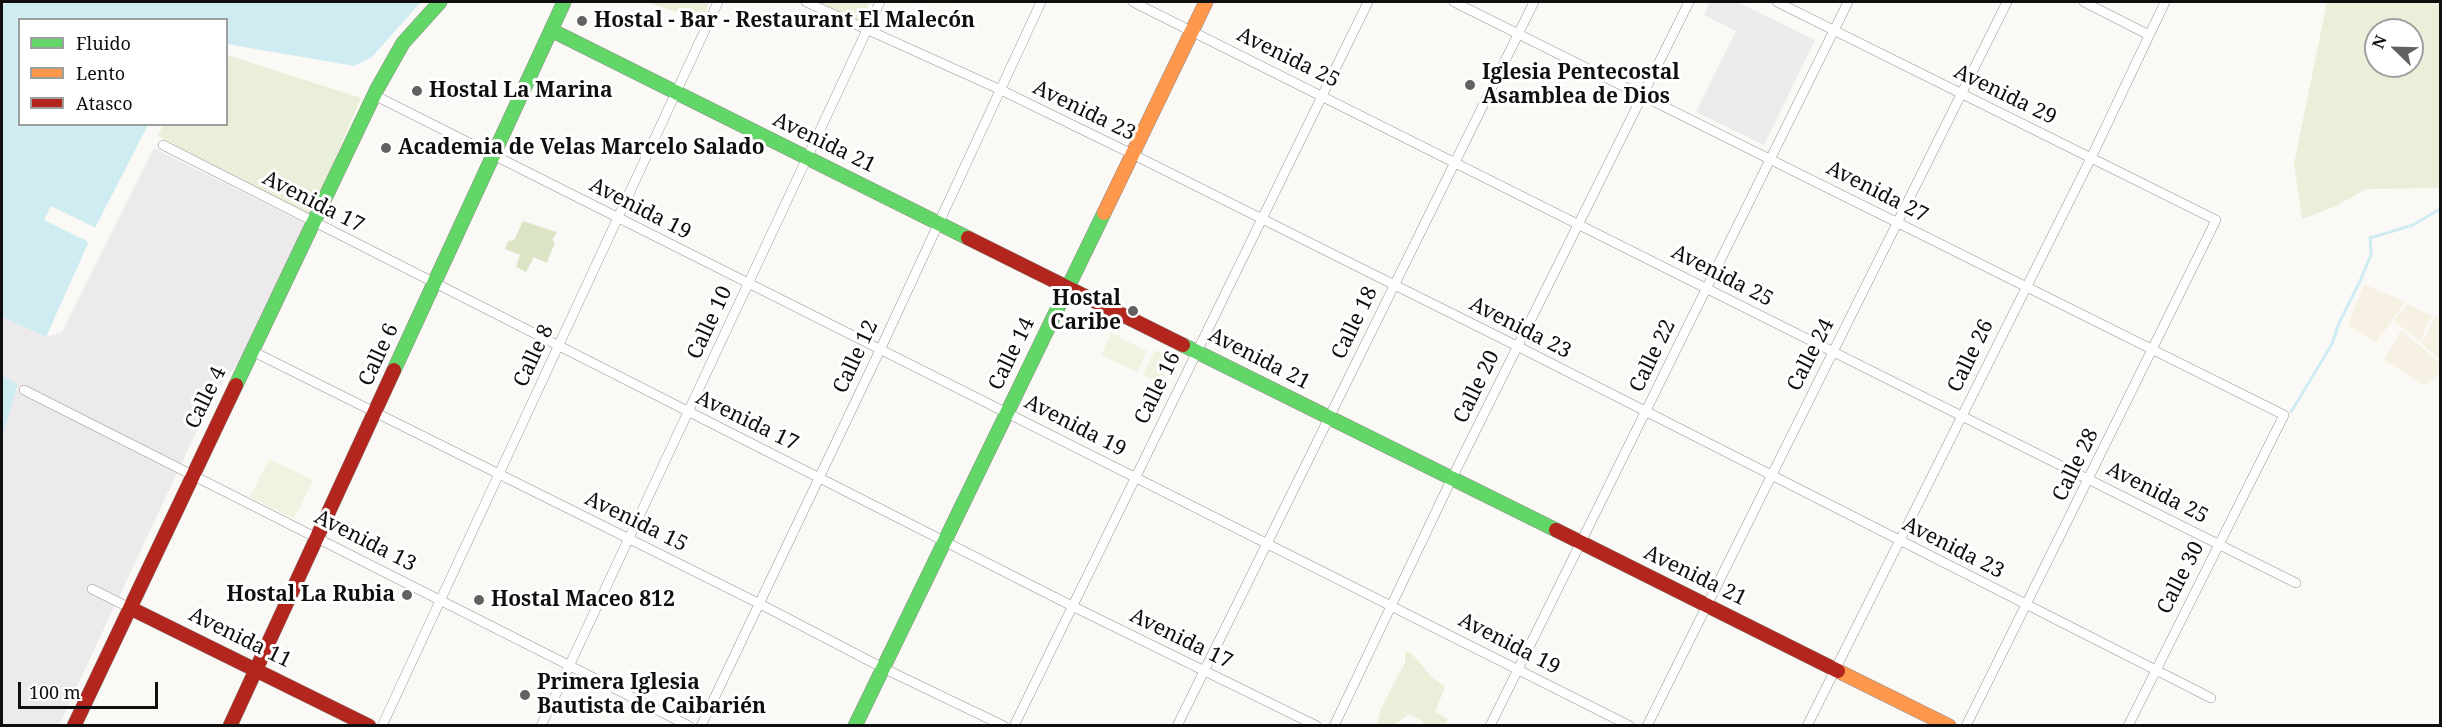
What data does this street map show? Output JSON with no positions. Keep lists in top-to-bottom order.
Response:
{
  "streets": {
    "main road": [
      "Avenida 21",
      "Calle 14",
      "Calle 6",
      "Calle 4",
      "Avenida 11"
    ],
    "street": [
      "Avenida 25",
      "Avenida 29",
      "Avenida 23",
      "Avenida 27",
      "Avenida 17",
      "Avenida 19",
      "Calle 10",
      "Calle 18",
      "Calle 24",
      "Calle 8",
      "Calle 22",
      "Calle 26",
      "Calle 12",
      "Calle 20",
      "Calle 16",
      "Calle 28",
      "Avenida 15",
      "Avenida 13",
      "Calle 30"
    ]
  },
  "crossings": [
    ["Avenida 25", "Calle 18"],
    ["Avenida 25", "Calle 14"],
    ["Avenida 25", "Calle 24"],
    ["Avenida 25", "Calle 22"],
    ["Avenida 25", "Calle 26"],
    ["Avenida 25", "Calle 20"],
    ["Avenida 25", "Calle 16"],
    ["Avenida 25", "Calle 28"],
    ["Avenida 25", "Calle 30"],
    ["Avenida 29", "Calle 24"],
    ["Avenida 29", "Calle 22"],
    ["Avenida 29", "Calle 26"],
    ["Avenida 29", "Calle 28"],
    ["Avenida 23", "Calle 10"],
    ["Avenida 23", "Calle 18"],
    ["Avenida 23", "Calle 14"],
    ["Avenida 23", "Calle 24"],
    ["Avenida 23", "Calle 22"],
    ["Avenida 23", "Calle 26"],
    ["Avenida 23", "Calle 12"],
    ["Avenida 23", "Calle 20"],
    ["Avenida 23", "Calle 16"],
    ["Avenida 23", "Calle 28"],
    ["Avenida 23", "Calle 30"],
    ["Avenida 21", "Calle 10"],
    ["Avenida 21", "Calle 18"],
    ["Avenida 21", "Calle 14"],
    ["Avenida 21", "Calle 6"],
    ["Avenida 21", "Calle 24"],
    ["Avenida 21", "Calle 8"],
    ["Avenida 21", "Calle 22"],
    ["Avenida 21", "Calle 26"],
    ["Avenida 21", "Calle 12"],
    ["Avenida 21", "Calle 20"],
    ["Avenida 21", "Calle 16"],
    ["Avenida 27", "Calle 18"],
    ["Avenida 27", "Calle 24"],
    ["Avenida 27", "Calle 22"],
    ["Avenida 27", "Calle 26"],
    ["Avenida 27", "Calle 20"],
    ["Avenida 27", "Calle 28"],
    ["Avenida 27", "Calle 30"],
    ["Avenida 17", "Calle 10"],
    ["Avenida 17", "Calle 18"],
    ["Avenida 17", "Calle 14"],
    ["Avenida 17", "Calle 6"],
    ["Avenida 17", "Calle 8"],
    ["Avenida 17", "Calle 12"],
    ["Avenida 17", "Calle 16"],
    ["Avenida 17", "Calle 4"],
    ["Avenida 19", "Calle 10"],
    ["Avenida 19", "Calle 18"],
    ["Avenida 19", "Calle 14"],
    ["Avenida 19", "Calle 6"],
    ["Avenida 19", "Calle 8"],
    ["Avenida 19", "Calle 22"],
    ["Avenida 19", "Calle 12"],
    ["Avenida 19", "Calle 20"],
    ["Avenida 19", "Calle 16"],
    ["Avenida 19", "Calle 4"],
    ["Calle 10", "Avenida 15"],
    ["Calle 10", "Avenida 13"],
    ["Calle 14", "Avenida 15"],
    ["Calle 6", "Avenida 15"],
    ["Calle 6", "Avenida 13"],
    ["Calle 6", "Avenida 11"],
    ["Calle 8", "Avenida 15"],
    ["Calle 8", "Avenida 13"],
    ["Calle 12", "Avenida 15"],
    ["Calle 4", "Avenida 15"],
    ["Calle 4", "Avenida 13"],
    ["Calle 4", "Avenida 11"]
  ],
  "places": [
    "Hostal - Bar - Restaurant El Malecón",
    "Iglesia Pentecostal Asamblea de Dios",
    "Hostal La Marina",
    "Academia de Velas Marcelo Salado",
    "Hostal Caribe",
    "Hostal La Rubia",
    "Hostal Maceo 812",
    "Primera Iglesia Bautista de Caibarién"
  ],
  "legend": ["Fluido", "Lento", "Atasco"],
  "scale_bar": "100 m",
  "north": "top left"
}
